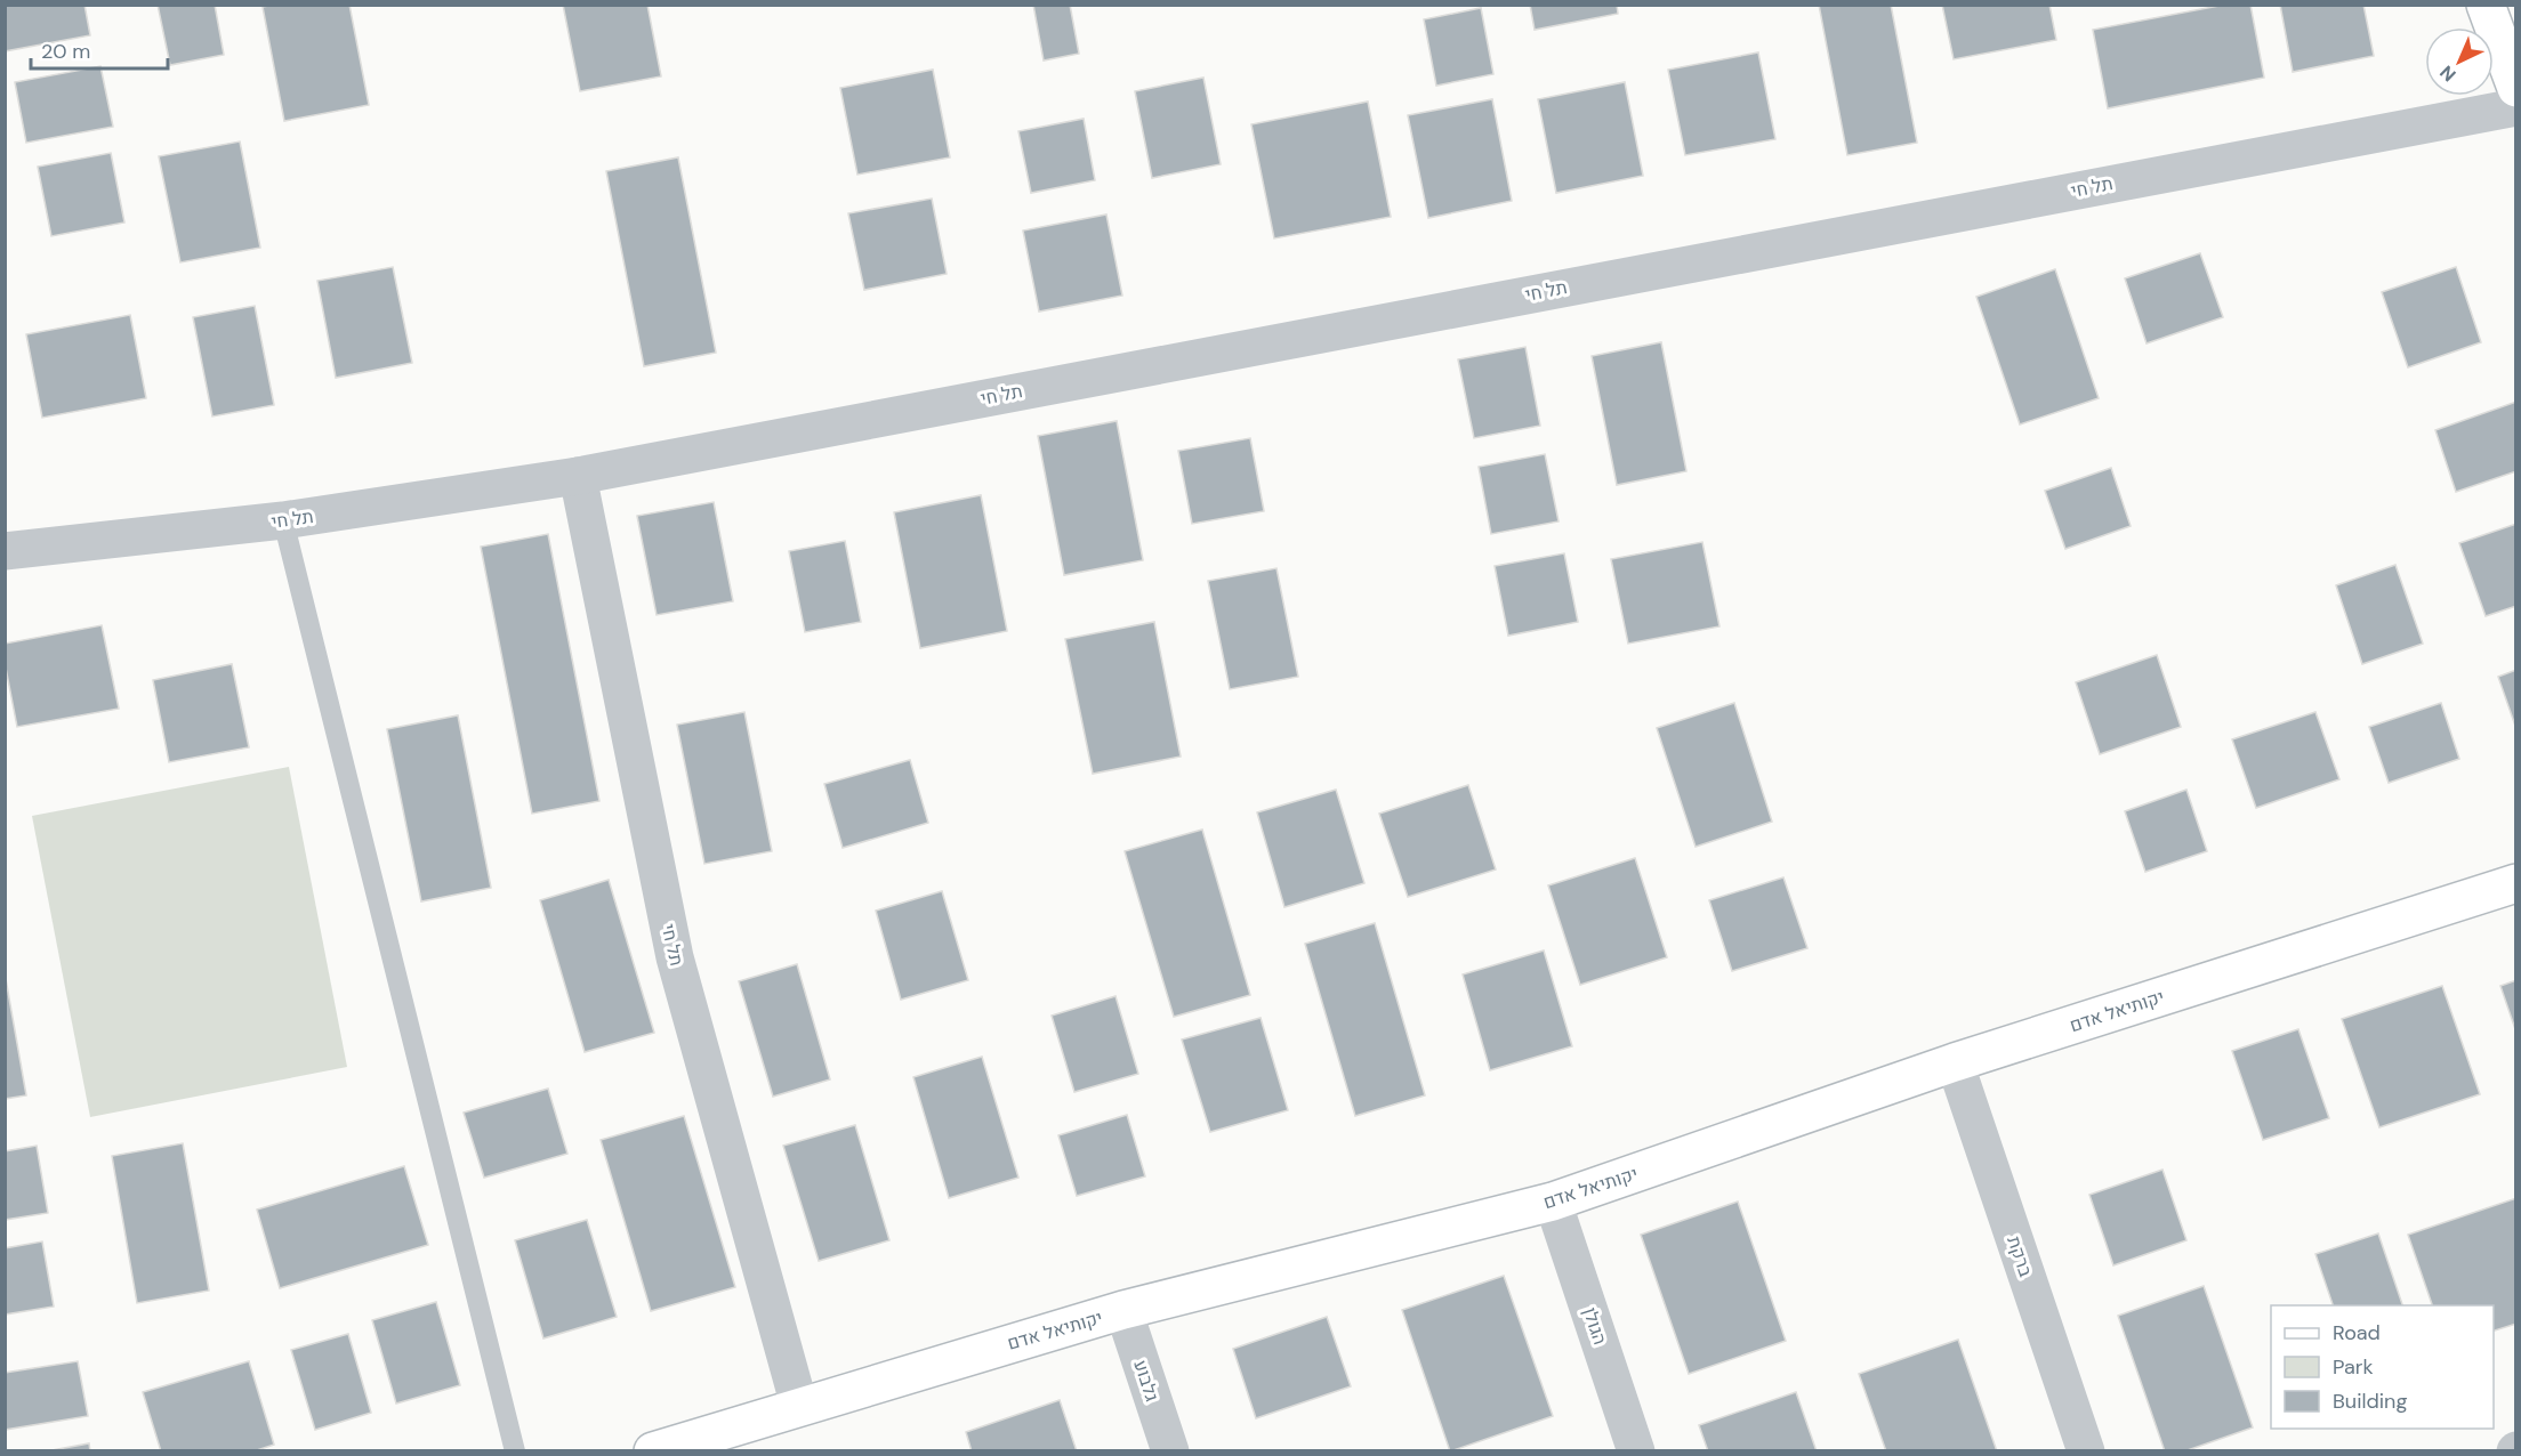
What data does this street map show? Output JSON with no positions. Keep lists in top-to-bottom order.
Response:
{
  "streets": {
    "street": [
      "תל חי",
      "יקותיאל אדם",
      "ברקת",
      "הגולן",
      "גלבוע"
    ]
  },
  "crossings": [
    ["תל חי", "יקותיאל אדם"],
    ["יקותיאל אדם", "ברקת"],
    ["יקותיאל אדם", "הגולן"],
    ["יקותיאל אדם", "גלבוע"]
  ],
  "legend": ["Road", "Park", "Building"],
  "scale_bar": "20 m",
  "north": "bottom left"
}
